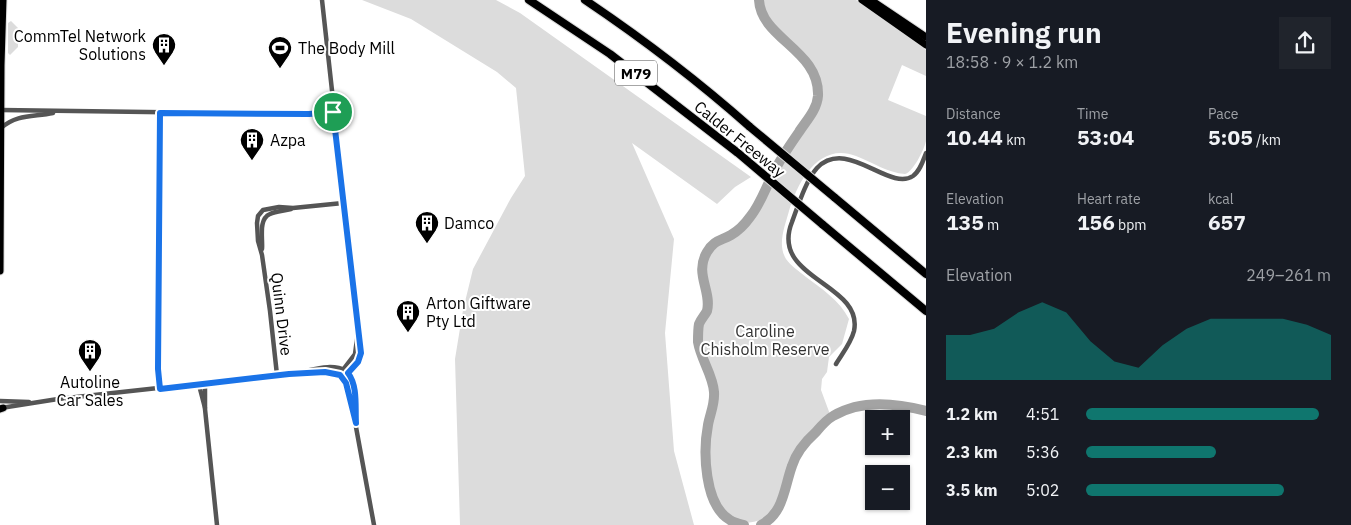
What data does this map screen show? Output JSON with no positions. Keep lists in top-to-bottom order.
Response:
{
  "streets": {
    "highway": ["M79", "Calder Freeway"],
    "street": ["Quinn Drive"]
  },
  "parks": ["Caroline Chisholm Reserve"],
  "places": {
    "building": [
      "CommTel Network Solutions",
      "Azpa",
      "Damco",
      "Arton Giftware Pty Ltd",
      "Autoline Car Sales"
    ],
    "sports": ["The Body Mill"]
  },
  "page": {
    "heading": ["Evening run", "18:58 · 9 × 1.2 km"],
    "stats": [
      ["Distance", "10.44 km"],
      ["Time", "53:04"],
      ["Pace", "5:05 /km"],
      ["Elevation", "135 m"],
      ["Heart rate", "156 bpm"],
      ["kcal", "657"]
    ],
    "chart": ["Elevation", "249–261 m"],
    "list": [
      {
        "name": "1.2 km",
        "note": "4:51"
      },
      {
        "name": "2.3 km",
        "note": "5:36"
      },
      {
        "name": "3.5 km",
        "note": "5:02"
      }
    ],
    "map_buttons": ["+", "−"]
  }
}
